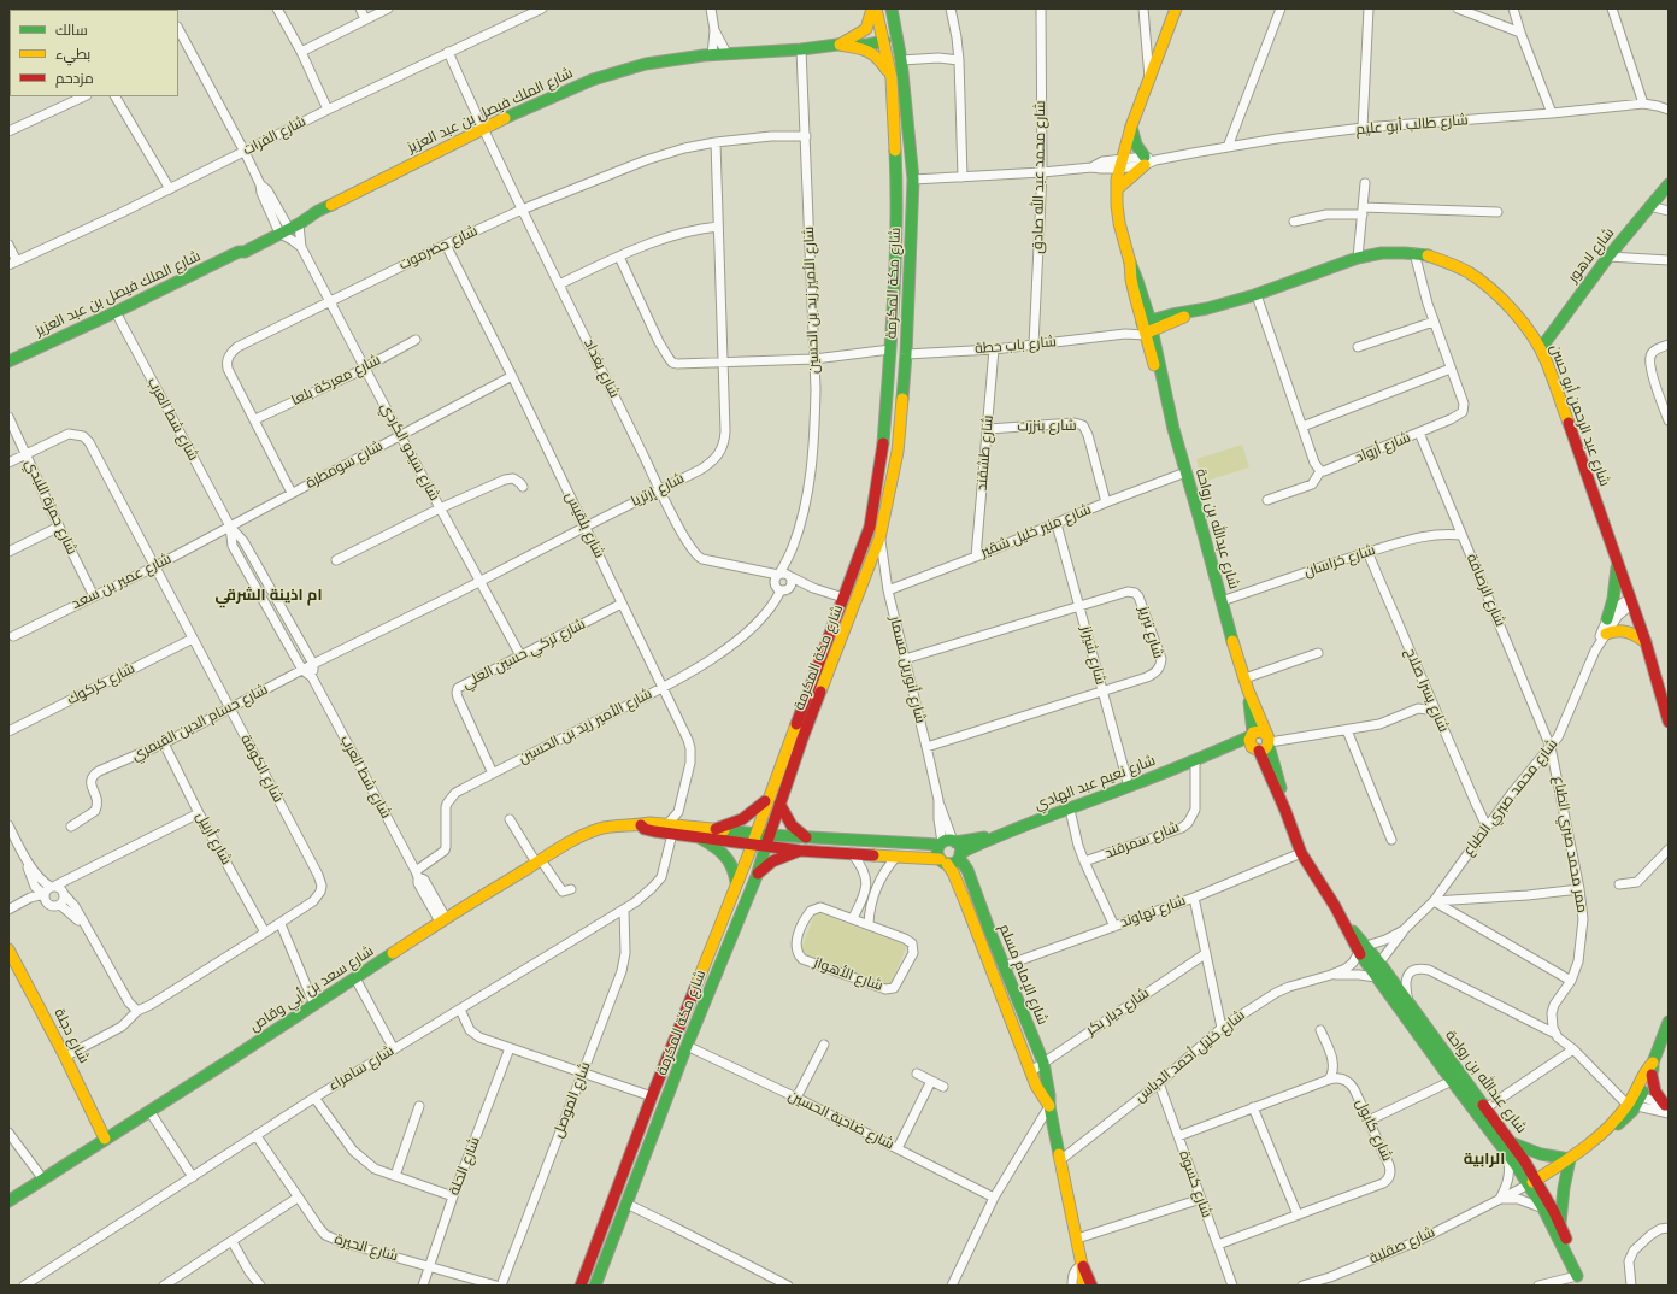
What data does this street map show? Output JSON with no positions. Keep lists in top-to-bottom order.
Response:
{
  "streets": {
    "street": [
      "شارع الملك فيصل بن عبد العزيز",
      "شارع طالب أبو عليم",
      "شارع الفرات",
      "شارع محمد عبد الله صادق",
      "شارع حضرموت",
      "شارع لاهور",
      "شارع مكة المكرمة",
      "شارع الأمير زيد بن الحسين",
      "شارع باب حطة",
      "شارع بغداد",
      "شارع معركة بلعا",
      "شارع عبد الرحمن أبو حسن",
      "شارع شط العرب",
      "شارع بنزرت",
      "شارع أرواد",
      "شارع سيدو الكردي",
      "شارع طشقند",
      "شارع سومطرة",
      "شارع إرتريا",
      "شارع حمزة اللبدي",
      "شارع بلقيس",
      "شارع عبدالله بن رواحة",
      "شارع منير خليل شقير",
      "شارع خراسان",
      "شارع عمير بن سعد",
      "شارع الرصافة",
      "شارع تبريز",
      "شارع تركي حسين العلي",
      "شارع شيراز",
      "شارع أنورين مسمار",
      "شارع كركوك",
      "شارع يسرا صلاح",
      "شارع حسام الدين القيمري",
      "شارع الكوفة",
      "شارع نعيم عبد الهادي",
      "شارع محمد صبري الطباع",
      "شارع أربيل",
      "شارع سمرقند",
      "ممر محمد صبري الطباع",
      "شارع نهاوند",
      "شارع الأهواز",
      "شارع الإمام مسلم",
      "شارع سعد بن أبي وقاص",
      "شارع ديار بكر",
      "شارع دجلة",
      "شارع خليل أحمد الدباس",
      "شارع سامراء",
      "شارع الموصل",
      "شارع ضاحية الحسين",
      "شارع كابول",
      "شارع الحلة",
      "شارع كسوة",
      "شارع صقلية",
      "شارع الحيرة"
    ]
  },
  "crossings": [
    ["شارع الملك فيصل بن عبد العزيز", "شارع مكة المكرمة"],
    ["شارع الملك فيصل بن عبد العزيز", "شارع الأمير زيد بن الحسين"],
    ["شارع الملك فيصل بن عبد العزيز", "شارع بغداد"],
    ["شارع الملك فيصل بن عبد العزيز", "شارع شط العرب"],
    ["شارع الملك فيصل بن عبد العزيز", "شارع سيدو الكردي"],
    ["شارع طالب أبو عليم", "شارع محمد عبد الله صادق"],
    ["شارع طالب أبو عليم", "شارع مكة المكرمة"],
    ["شارع طالب أبو عليم", "شارع عبدالله بن رواحة"],
    ["شارع الفرات", "شارع بغداد"],
    ["شارع محمد عبد الله صادق", "شارع باب حطة"],
    ["شارع حضرموت", "شارع الأمير زيد بن الحسين"],
    ["شارع حضرموت", "شارع بغداد"],
    ["شارع حضرموت", "شارع معركة بلعا"],
    ["شارع حضرموت", "شارع سيدو الكردي"],
    ["شارع حضرموت", "شارع سومطرة"],
    ["شارع حضرموت", "شارع إرتريا"],
    ["شارع حضرموت", "شارع بلقيس"],
    ["شارع لاهور", "شارع عبد الرحمن أبو حسن"],
    ["شارع مكة المكرمة", "شارع باب حطة"],
    ["شارع مكة المكرمة", "شارع أنورين مسمار"],
    ["شارع مكة المكرمة", "شارع نعيم عبد الهادي"],
    ["شارع مكة المكرمة", "شارع سعد بن أبي وقاص"],
    ["شارع مكة المكرمة", "شارع ضاحية الحسين"],
    ["شارع الأمير زيد بن الحسين", "شارع بغداد"],
    ["شارع الأمير زيد بن الحسين", "شارع شط العرب"],
    ["شارع الأمير زيد بن الحسين", "شارع بلقيس"],
    ["شارع الأمير زيد بن الحسين", "شارع تركي حسين العلي"],
    ["شارع باب حطة", "شارع عبد الرحمن أبو حسن"],
    ["شارع باب حطة", "شارع طشقند"],
    ["شارع باب حطة", "شارع عبدالله بن رواحة"],
    ["شارع بغداد", "شارع إرتريا"],
    ["شارع معركة بلعا", "شارع سيدو الكردي"],
    ["شارع عبد الرحمن أبو حسن", "شارع أرواد"],
    ["شارع عبد الرحمن أبو حسن", "شارع عبدالله بن رواحة"],
    ["شارع عبد الرحمن أبو حسن", "شارع محمد صبري الطباع"],
    ["شارع شط العرب", "شارع سومطرة"],
    ["شارع شط العرب", "شارع إرتريا"],
    ["شارع شط العرب", "شارع عمير بن سعد"],
    ["شارع شط العرب", "شارع حسام الدين القيمري"],
    ["شارع شط العرب", "شارع سعد بن أبي وقاص"],
    ["شارع بنزرت", "شارع طشقند"],
    ["شارع بنزرت", "شارع منير خليل شقير"],
    ["شارع أرواد", "شارع الرصافة"],
    ["شارع سيدو الكردي", "شارع سومطرة"],
    ["شارع سيدو الكردي", "شارع إرتريا"],
    ["شارع سيدو الكردي", "شارع تركي حسين العلي"],
    ["شارع طشقند", "شارع منير خليل شقير"],
    ["شارع سومطرة", "شارع بلقيس"],
    ["شارع سومطرة", "شارع عمير بن سعد"],
    ["شارع إرتريا", "شارع بلقيس"],
    ["شارع إرتريا", "شارع حسام الدين القيمري"],
    ["شارع حمزة اللبدي", "شارع عمير بن سعد"],
    ["شارع حمزة اللبدي", "شارع الكوفة"],
    ["شارع بلقيس", "شارع تركي حسين العلي"],
    ["شارع بلقيس", "شارع سعد بن أبي وقاص"],
    ["شارع بلقيس", "شارع سامراء"],
    ["شارع عبدالله بن رواحة", "شارع منير خليل شقير"],
    ["شارع عبدالله بن رواحة", "شارع خراسان"],
    ["شارع عبدالله بن رواحة", "شارع نعيم عبد الهادي"],
    ["شارع عبدالله بن رواحة", "شارع محمد صبري الطباع"],
    ["شارع عبدالله بن رواحة", "شارع نهاوند"],
    ["شارع عبدالله بن رواحة", "شارع خليل أحمد الدباس"],
    ["شارع عبدالله بن رواحة", "شارع صقلية"],
    ["شارع منير خليل شقير", "شارع شيراز"],
    ["شارع منير خليل شقير", "شارع أنورين مسمار"],
    ["شارع خراسان", "شارع الرصافة"],
    ["شارع خراسان", "شارع يسرا صلاح"],
    ["شارع عمير بن سعد", "شارع الكوفة"],
    ["شارع الرصافة", "شارع محمد صبري الطباع"],
    ["شارع الرصافة", "ممر محمد صبري الطباع"],
    ["شارع تبريز", "شارع شيراز"],
    ["شارع تبريز", "شارع أنورين مسمار"],
    ["شارع شيراز", "شارع نعيم عبد الهادي"],
    ["شارع أنورين مسمار", "شارع نعيم عبد الهادي"],
    ["شارع أنورين مسمار", "شارع الإمام مسلم"],
    ["شارع كركوك", "شارع الكوفة"],
    ["شارع يسرا صلاح", "شارع محمد صبري الطباع"],
    ["شارع حسام الدين القيمري", "شارع الكوفة"],
    ["شارع حسام الدين القيمري", "شارع أربيل"],
    ["شارع الكوفة", "شارع أربيل"],
    ["شارع الكوفة", "شارع دجلة"],
    ["شارع نعيم عبد الهادي", "شارع سمرقند"],
    ["شارع نعيم عبد الهادي", "شارع الإمام مسلم"],
    ["شارع نعيم عبد الهادي", "شارع سعد بن أبي وقاص"],
    ["شارع محمد صبري الطباع", "ممر محمد صبري الطباع"],
    ["شارع محمد صبري الطباع", "شارع خليل أحمد الدباس"],
    ["شارع نهاوند", "شارع الإمام مسلم"],
    ["شارع الإمام مسلم", "شارع ديار بكر"],
    ["شارع الإمام مسلم", "شارع خليل أحمد الدباس"],
    ["شارع سعد بن أبي وقاص", "شارع دجلة"],
    ["شارع سعد بن أبي وقاص", "شارع سامراء"],
    ["شارع خليل أحمد الدباس", "شارع كسوة"],
    ["شارع سامراء", "شارع الموصل"],
    ["شارع سامراء", "شارع الحيرة"],
    ["شارع كابول", "شارع كسوة"],
    ["شارع الحلة", "شارع الحيرة"]
  ],
  "districts": ["ام اذينة الشرقي", "الرابية"],
  "legend": ["سالك", "بطيء", "مزدحم"]
}
